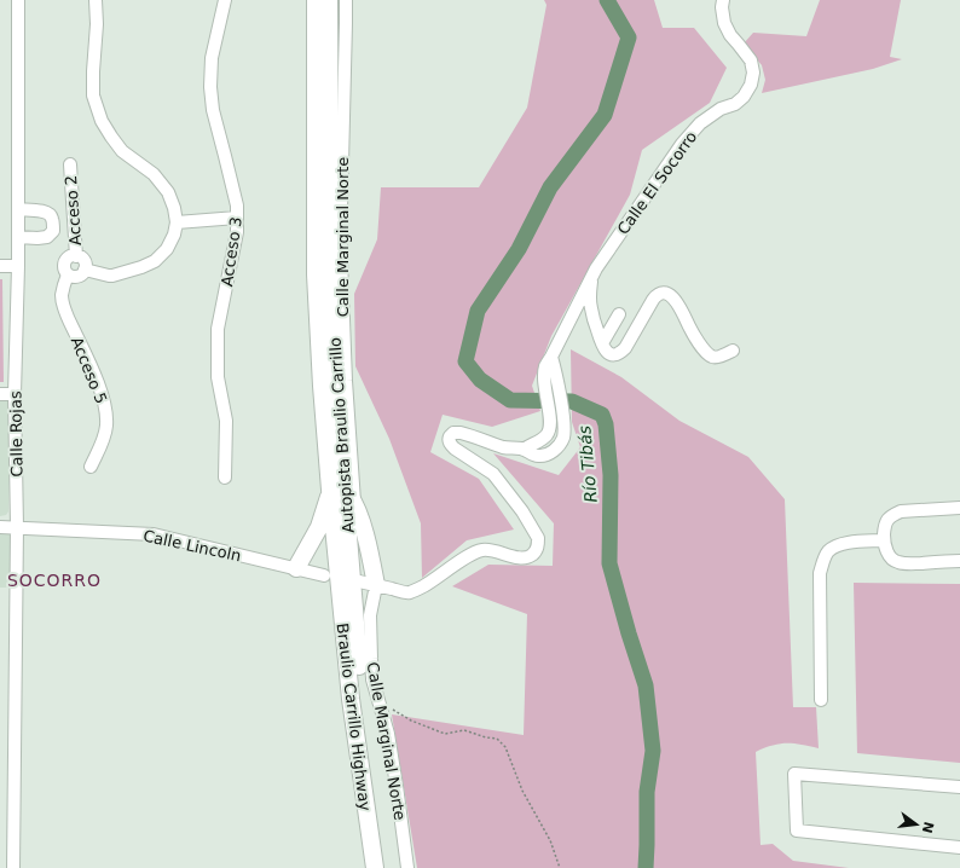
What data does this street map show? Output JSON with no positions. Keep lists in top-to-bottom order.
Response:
{
  "streets": {
    "highway": ["Autopista Braulio Carrillo"],
    "street": [
      "Calle El Socorro",
      "Acceso 2",
      "Calle Marginal Norte",
      "Acceso 3",
      "Acceso 5",
      "Calle Rojas",
      "Calle Lincoln"
    ]
  },
  "crossings": [
    ["Acceso 2", "Acceso 5"],
    ["Calle Marginal Norte", "Autopista Braulio Carrillo"],
    ["Calle Rojas", "Calle Lincoln"]
  ],
  "districts": ["SOCORRO"],
  "water": ["Río Tibás"],
  "north": "right"
}
